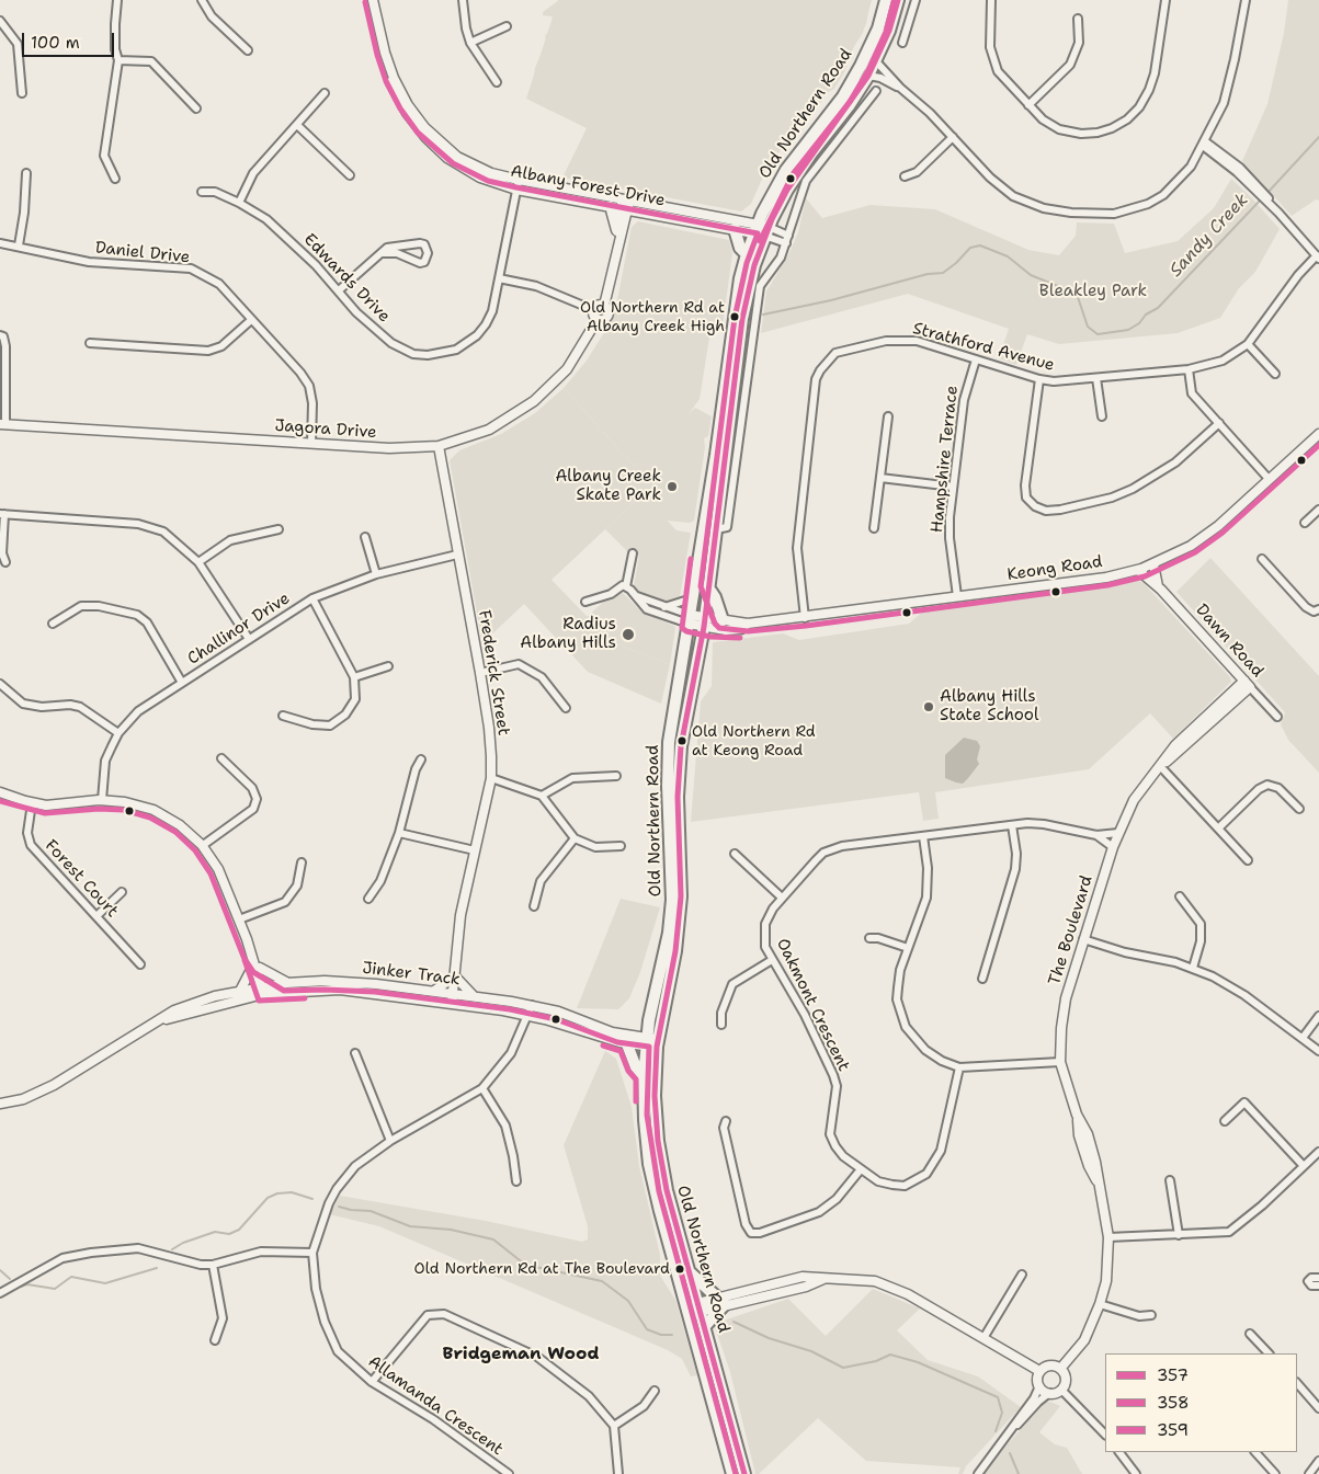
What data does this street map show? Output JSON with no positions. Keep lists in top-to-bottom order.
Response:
{
  "streets": {
    "highway": ["Old Northern Road"],
    "street": [
      "Albany Forest Drive",
      "Daniel Drive",
      "Edwards Drive",
      "Strathford Avenue",
      "Jagora Drive",
      "Hampshire Terrace",
      "Keong Road",
      "Challinor Drive",
      "Dawn Road",
      "Frederick Street",
      "Forest Court",
      "The Boulevard",
      "Jinker Track",
      "Oakmont Crescent",
      "Allamanda Crescent"
    ]
  },
  "crossings": [
    ["Old Northern Road", "Albany Forest Drive"],
    ["Old Northern Road", "Keong Road"],
    ["Old Northern Road", "Jinker Track"],
    ["Albany Forest Drive", "Edwards Drive"],
    ["Daniel Drive", "Jagora Drive"],
    ["Strathford Avenue", "Hampshire Terrace"],
    ["Strathford Avenue", "Keong Road"],
    ["Jagora Drive", "Frederick Street"],
    ["Hampshire Terrace", "Keong Road"],
    ["Keong Road", "Dawn Road"],
    ["Challinor Drive", "Frederick Street"],
    ["Dawn Road", "The Boulevard"],
    ["Frederick Street", "Jinker Track"],
    ["The Boulevard", "Oakmont Crescent"],
    ["Jinker Track", "Allamanda Crescent"]
  ],
  "districts": ["Bridgeman Wood"],
  "water": ["Sandy Creek"],
  "parks": ["Bleakley Park"],
  "places": [
    "Old Northern Rd at Albany Creek High",
    "Albany Creek Skate Park",
    "Radius Albany Hills",
    "Albany Hills State School",
    "Old Northern Rd at Keong Road",
    "Old Northern Rd at The Boulevard"
  ],
  "lines": ["transit line 357", "transit line 358", "transit line 359"],
  "legend": ["357", "358", "359"],
  "scale_bar": "100 m"
}
